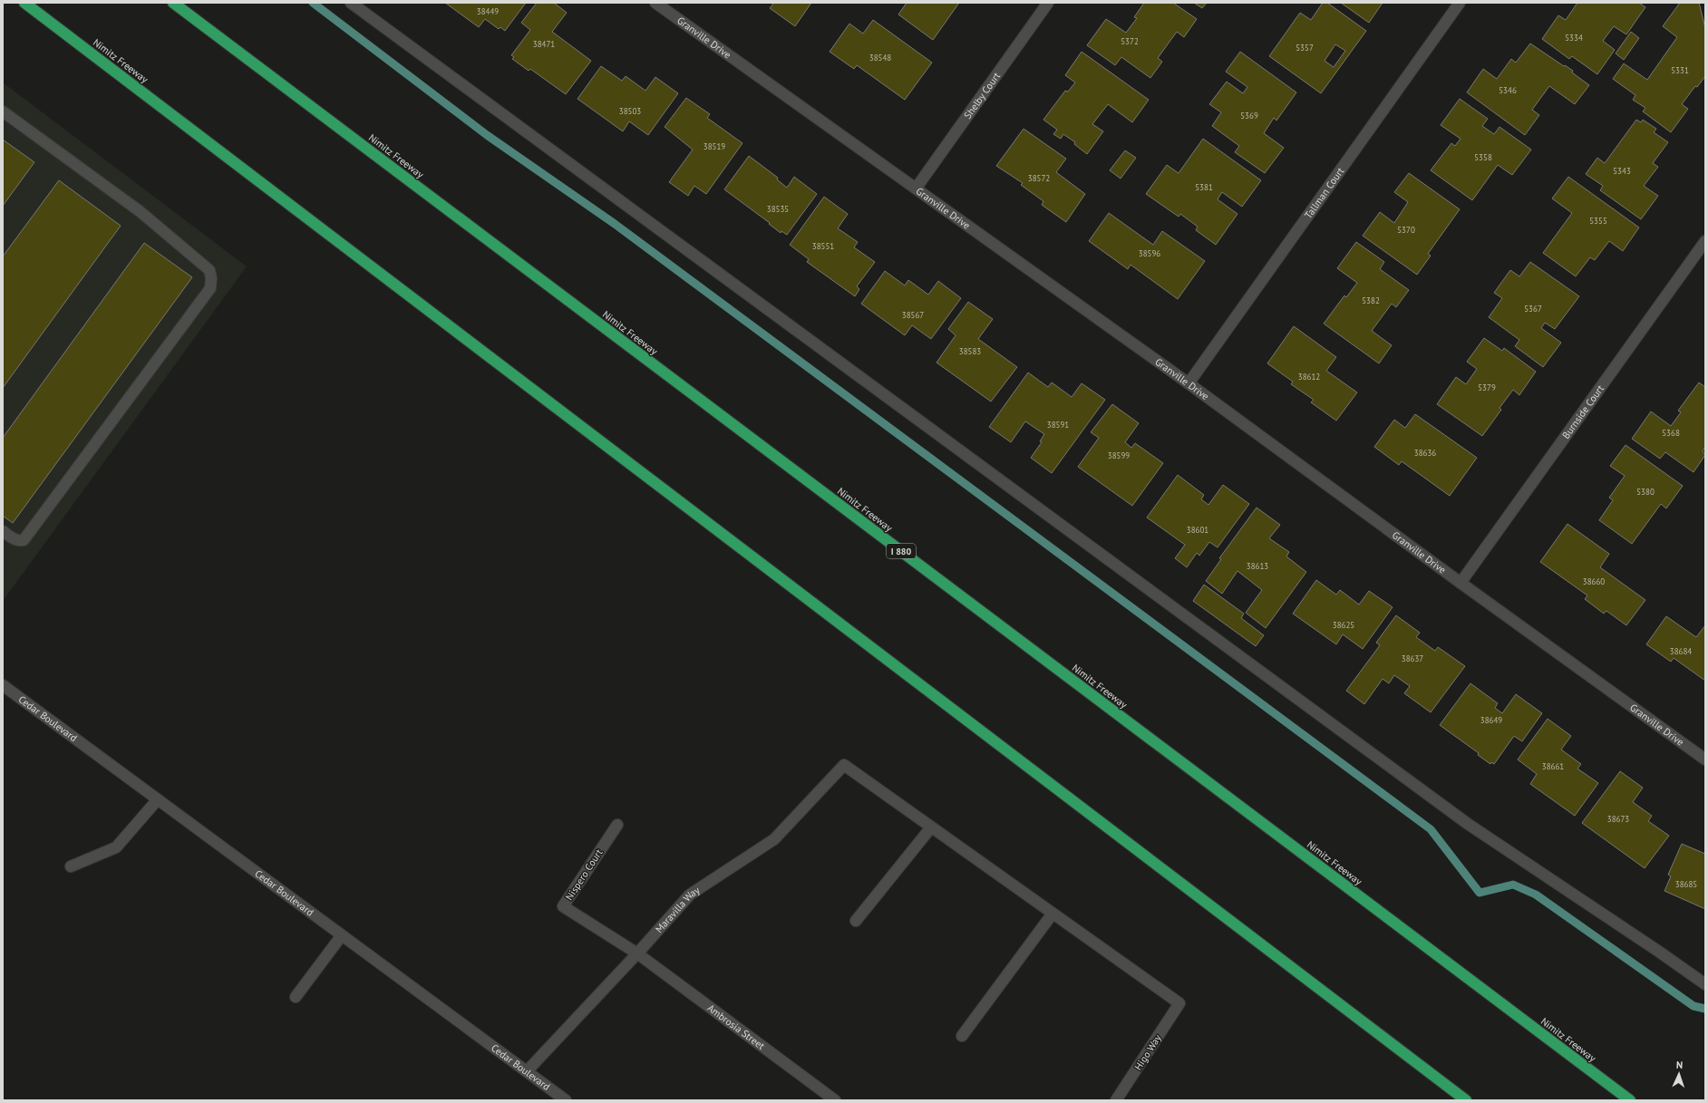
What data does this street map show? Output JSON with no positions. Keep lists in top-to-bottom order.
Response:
{
  "streets": {
    "highway": ["Nimitz Freeway", "I 880"],
    "street": [
      "Granville Drive",
      "Shelby Court",
      "Tallman Court",
      "Burnside Court",
      "Cedar Boulevard",
      "Nispero Court",
      "Maravilla Way",
      "Ambrosia Street",
      "Higo Way"
    ]
  },
  "crossings": [
    ["Granville Drive", "Shelby Court"],
    ["Granville Drive", "Tallman Court"],
    ["Granville Drive", "Burnside Court"],
    ["Cedar Boulevard", "Maravilla Way"],
    ["Nispero Court", "Maravilla Way"],
    ["Nispero Court", "Ambrosia Street"],
    ["Maravilla Way", "Ambrosia Street"]
  ],
  "house_numbers": [
    "38449",
    "5334",
    "5372",
    "38471",
    "5357",
    "38548",
    "5331",
    "5346",
    "38503",
    "5369",
    "38519",
    "5358",
    "5343",
    "38572",
    "5381",
    "38535",
    "5355",
    "5370",
    "38551",
    "38596",
    "5382",
    "5367",
    "38567",
    "38583",
    "38612",
    "5379",
    "38591",
    "5368",
    "38636",
    "38599",
    "5380",
    "38601",
    "38613",
    "38660",
    "38625",
    "38684",
    "38637",
    "38649",
    "38661",
    "38673",
    "38685"
  ],
  "north": "top"
}
